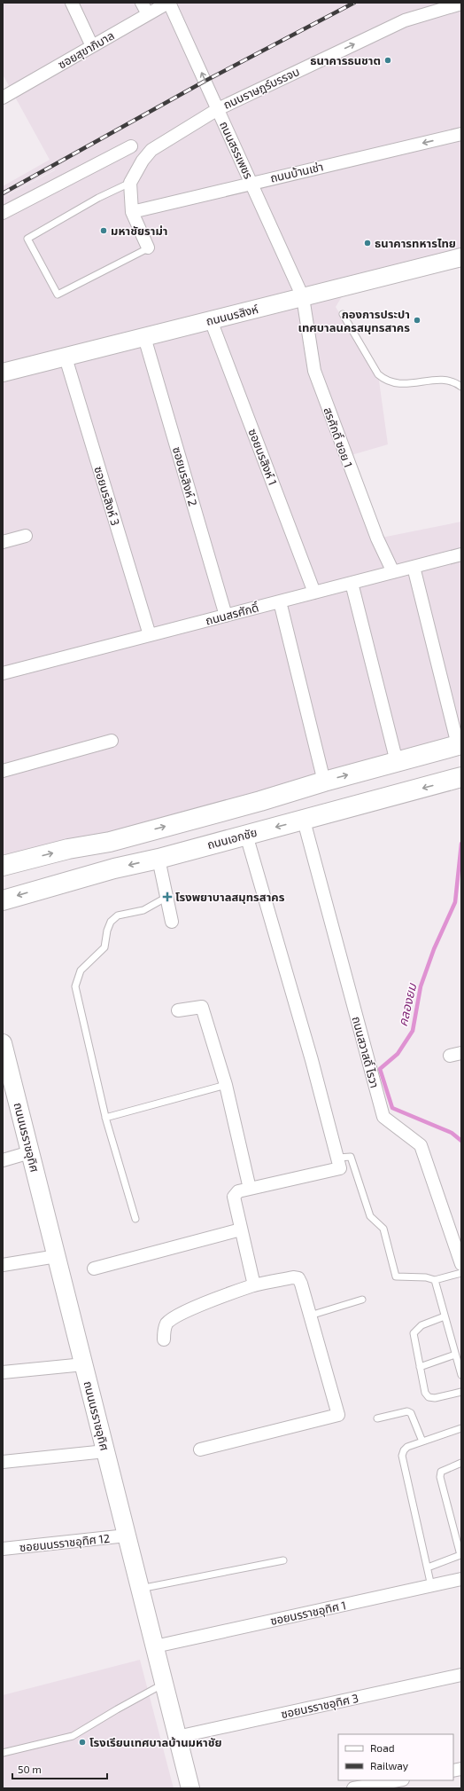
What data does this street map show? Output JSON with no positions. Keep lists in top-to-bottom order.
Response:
{
  "streets": {
    "main road": ["ถนนนรสิงห์", "ถนนเอกชัย", "ถนนนรราชอุทิศ"],
    "street": [
      "ซอยสุขาภิบาล",
      "ถนนราษฎร์บรรจบ",
      "ถนนสรรเพชร",
      "ถนนบ้านเช่า",
      "สรศักดิ์ ซอย 1",
      "ซอยนรสิงห์ 1",
      "ซอยนรสิงห์ 2",
      "ซอยนรสิงห์ 3",
      "ถนนสรศักดิ์",
      "ถนนสวาสดิ์ ไรวา",
      "ซอยนนรราชอุทิศ 12",
      "ซอยนรราชอุทิศ 1",
      "ซอยนรราชอุทิศ 3"
    ]
  },
  "crossings": [
    ["ซอยสุขาภิบาล", "ถนนสรรเพชร"],
    ["ถนนราษฎร์บรรจบ", "ถนนสรรเพชร"],
    ["ถนนสรรเพชร", "ถนนบ้านเช่า"],
    ["ถนนสรรเพชร", "ถนนนรสิงห์"],
    ["ถนนสรรเพชร", "สรศักดิ์ ซอย 1"],
    ["ถนนนรสิงห์", "สรศักดิ์ ซอย 1"],
    ["ถนนนรสิงห์", "ซอยนรสิงห์ 1"],
    ["ถนนนรสิงห์", "ซอยนรสิงห์ 2"],
    ["ถนนนรสิงห์", "ซอยนรสิงห์ 3"],
    ["สรศักดิ์ ซอย 1", "ถนนสรศักดิ์"],
    ["ซอยนรสิงห์ 1", "ถนนสรศักดิ์"],
    ["ซอยนรสิงห์ 2", "ถนนสรศักดิ์"],
    ["ซอยนรสิงห์ 3", "ถนนสรศักดิ์"],
    ["ถนนเอกชัย", "ถนนสวาสดิ์ ไรวา"],
    ["ถนนนรราชอุทิศ", "ซอยนนรราชอุทิศ 12"],
    ["ถนนนรราชอุทิศ", "ซอยนรราชอุทิศ 1"],
    ["ถนนนรราชอุทิศ", "ซอยนรราชอุทิศ 3"]
  ],
  "one_way": ["ถนนราษฎร์บรรจบ", "ถนนสรรเพชร", "ถนนบ้านเช่า"],
  "water": ["คลองยม"],
  "places": {
    "other": [
      "ธนาคารธนชาต",
      "มหาชัยราม่า",
      "ธนาคารทหารไทย",
      "กองการประปา เทศบาลนครสมุทรสาคร",
      "โรงเรียนเทศบาลบ้านมหาชัย"
    ],
    "health": ["โรงพยาบาลสมุทรสาคร"]
  },
  "legend": ["Road", "Railway"],
  "scale_bar": "50 m"
}
